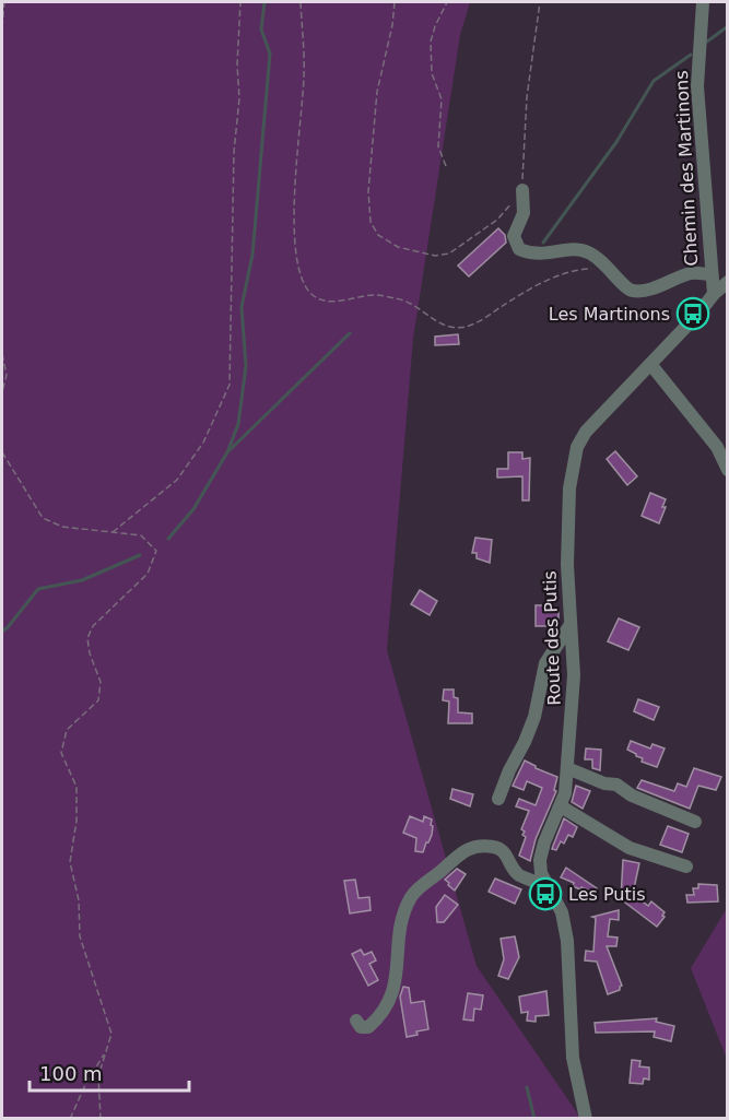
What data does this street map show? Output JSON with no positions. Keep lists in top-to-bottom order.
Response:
{
  "streets": {
    "street": ["Chemin des Martinons", "Route des Putis"]
  },
  "crossings": [
    ["Chemin des Martinons", "Route des Putis"]
  ],
  "places": {
    "bus stop": ["Les Martinons", "Les Putis"]
  },
  "scale_bar": "100 m"
}
